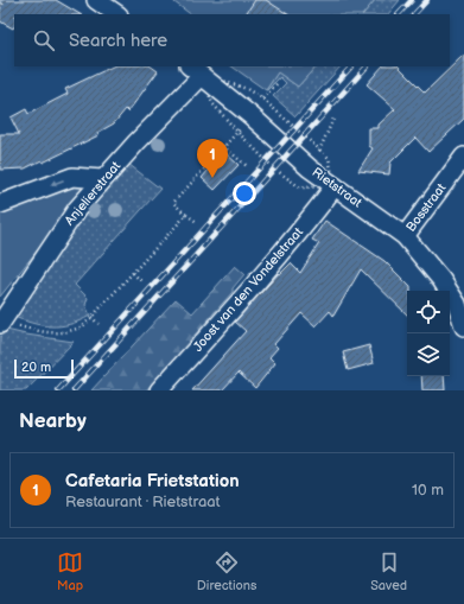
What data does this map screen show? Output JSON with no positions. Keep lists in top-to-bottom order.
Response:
{
  "streets": {
    "street": [
      "Rietstraat",
      "Anjelierstraat",
      "Bosstraat",
      "Joost van den Vondelstraat"
    ]
  },
  "crossings": [
    ["Rietstraat", "Anjelierstraat"],
    ["Rietstraat", "Bosstraat"],
    ["Rietstraat", "Joost van den Vondelstraat"]
  ],
  "scale_bar": "20 m",
  "page": {
    "search": "Search here",
    "pins": "1",
    "scale": "20 m",
    "heading": "Nearby",
    "list": [
      {
        "mark": "1",
        "name": "Cafetaria Frietstation",
        "note": "Restaurant · Rietstraat",
        "value": "10 m"
      }
    ],
    "nav": ["Map", "Directions", "Saved"]
  }
}
